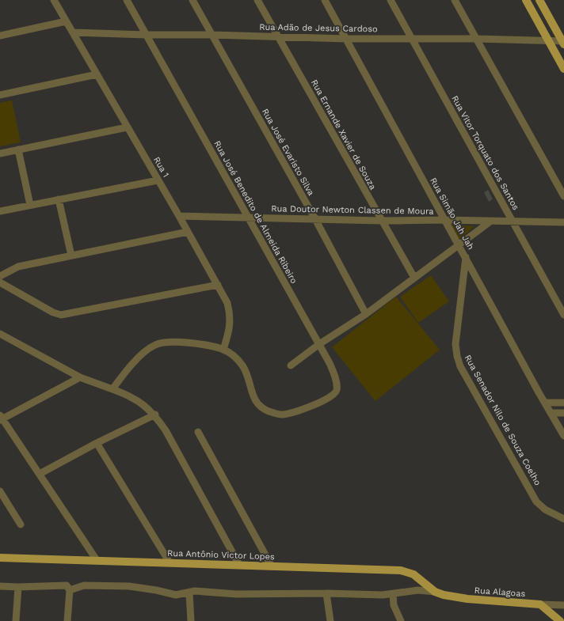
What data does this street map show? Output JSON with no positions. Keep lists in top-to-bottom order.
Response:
{
  "streets": {
    "main road": ["Rua Antônio Victor Lopes", "Rua Alagoas"],
    "street": [
      "Rua Adão de Jesus Cardoso",
      "Rua Ernande Xavier de Souza",
      "Rua José Evaristo Silva",
      "Rua Vitor Torquato dos Santos",
      "Rua 1",
      "Rua Doutor Newton Classen de Moura",
      "Rua José Benedito de Almeida Ribeiro",
      "Rua Simão Jah Jah",
      "Rua Senador Nilo de Souza Coelho"
    ]
  },
  "crossings": [
    ["Rua Adão de Jesus Cardoso", "Rua Ernande Xavier de Souza"],
    ["Rua Adão de Jesus Cardoso", "Rua José Evaristo Silva"],
    ["Rua Adão de Jesus Cardoso", "Rua Vitor Torquato dos Santos"],
    ["Rua Adão de Jesus Cardoso", "Rua 1"],
    ["Rua Adão de Jesus Cardoso", "Rua José Benedito de Almeida Ribeiro"],
    ["Rua Adão de Jesus Cardoso", "Rua Simão Jah Jah"],
    ["Rua Ernande Xavier de Souza", "Rua Doutor Newton Classen de Moura"],
    ["Rua José Evaristo Silva", "Rua Doutor Newton Classen de Moura"],
    ["Rua Vitor Torquato dos Santos", "Rua Doutor Newton Classen de Moura"],
    ["Rua 1", "Rua Doutor Newton Classen de Moura"],
    ["Rua 1", "Rua José Benedito de Almeida Ribeiro"],
    ["Rua Doutor Newton Classen de Moura", "Rua José Benedito de Almeida Ribeiro"],
    ["Rua Doutor Newton Classen de Moura", "Rua Simão Jah Jah"],
    ["Rua Simão Jah Jah", "Rua Senador Nilo de Souza Coelho"],
    ["Rua Antônio Victor Lopes", "Rua Alagoas"]
  ]
}
